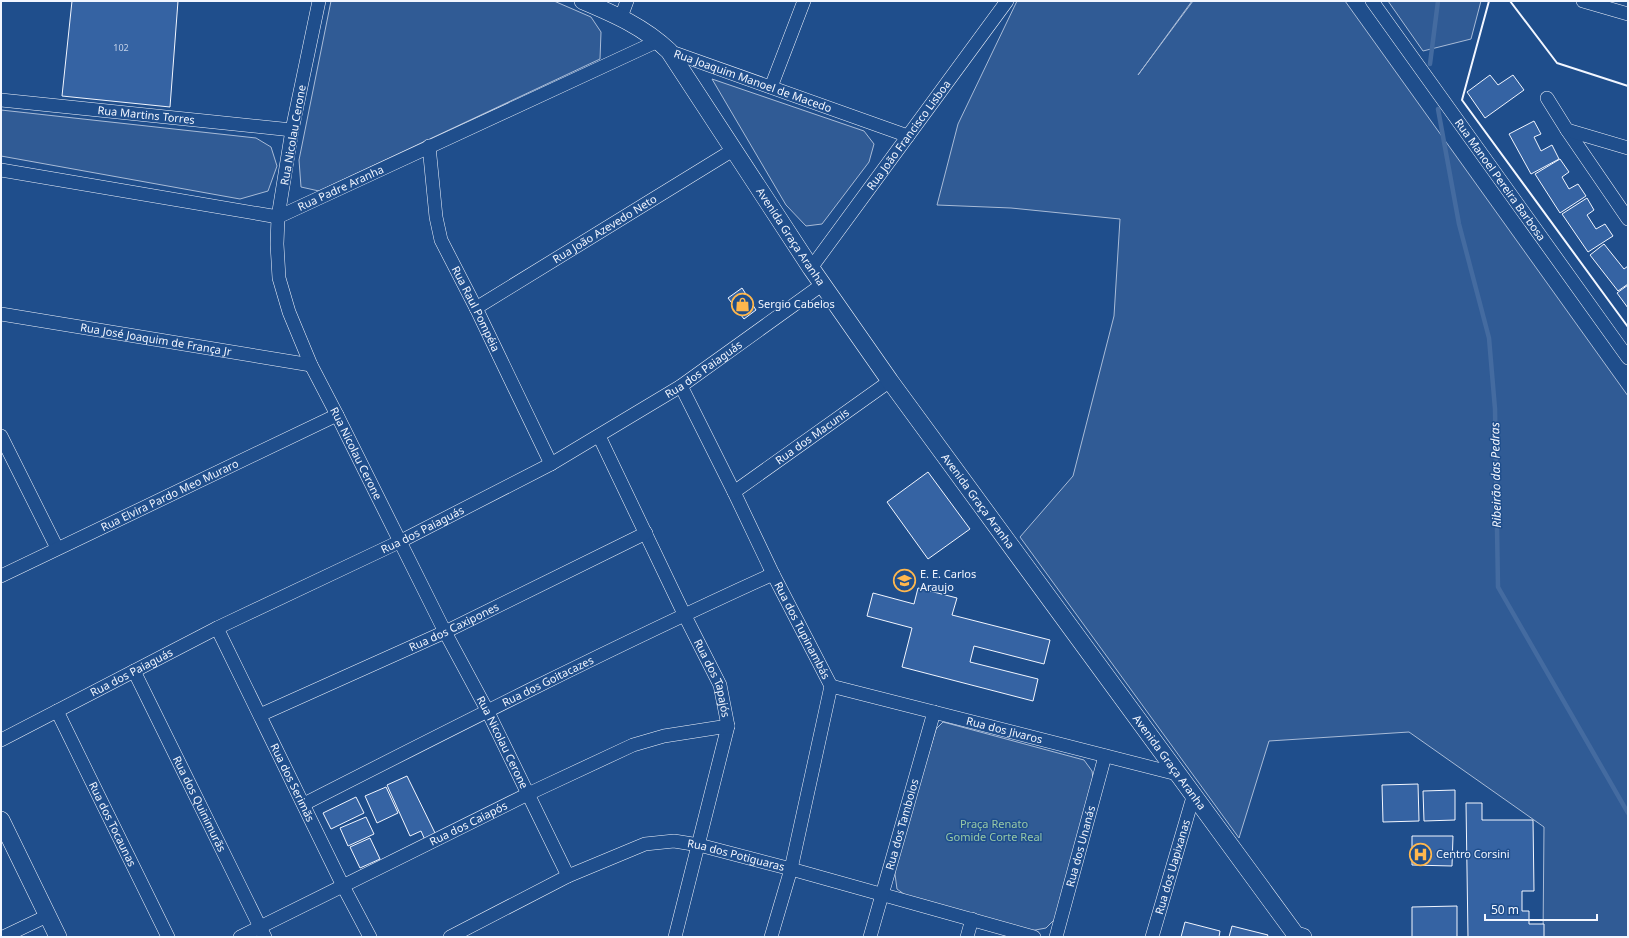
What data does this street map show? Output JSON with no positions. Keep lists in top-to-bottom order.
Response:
{
  "streets": {
    "street": [
      "Rua Joaquim Manoel de Macedo",
      "Rua Martins Torres",
      "Rua Nicolau Cerone",
      "Rua João Francisco Lisboa",
      "Rua Manoel Pereira Barbosa",
      "Rua Padre Aranha",
      "Rua João Azevedo Neto",
      "Avenida Graça Aranha",
      "Rua Raul Pompéia",
      "Rua José Joaquim de França Jr",
      "Rua dos Paiaguás",
      "Rua dos Macunis",
      "Rua Elvira Pardo Meo Muraro",
      "Rua dos Caxipones",
      "Rua dos Tupinambás",
      "Rua dos Tapajós",
      "Rua dos Goitacazes",
      "Rua dos Jivaros",
      "Rua dos Serimãs",
      "Rua dos Quinimurãs",
      "Rua dos Tocaunas",
      "Rua dos Caiapós",
      "Rua dos Tamboios",
      "Rua dos Unanás",
      "Rua dos Potiguaras",
      "Rua dos Uapixanas"
    ]
  },
  "crossings": [
    ["Rua Joaquim Manoel de Macedo", "Rua João Francisco Lisboa"],
    ["Rua Joaquim Manoel de Macedo", "Rua Padre Aranha"],
    ["Rua Joaquim Manoel de Macedo", "Avenida Graça Aranha"],
    ["Rua Martins Torres", "Rua Nicolau Cerone"],
    ["Rua Nicolau Cerone", "Rua Padre Aranha"],
    ["Rua Nicolau Cerone", "Rua José Joaquim de França Jr"],
    ["Rua Nicolau Cerone", "Rua dos Paiaguás"],
    ["Rua Nicolau Cerone", "Rua Elvira Pardo Meo Muraro"],
    ["Rua Nicolau Cerone", "Rua dos Caxipones"],
    ["Rua Nicolau Cerone", "Rua dos Goitacazes"],
    ["Rua Nicolau Cerone", "Rua dos Caiapós"],
    ["Rua Nicolau Cerone", "Rua dos Potiguaras"],
    ["Rua João Francisco Lisboa", "Avenida Graça Aranha"],
    ["Rua Padre Aranha", "Avenida Graça Aranha"],
    ["Rua Padre Aranha", "Rua Raul Pompéia"],
    ["Rua João Azevedo Neto", "Avenida Graça Aranha"],
    ["Rua João Azevedo Neto", "Rua Raul Pompéia"],
    ["Avenida Graça Aranha", "Rua dos Paiaguás"],
    ["Avenida Graça Aranha", "Rua dos Macunis"],
    ["Avenida Graça Aranha", "Rua dos Jivaros"],
    ["Avenida Graça Aranha", "Rua dos Uapixanas"],
    ["Rua Raul Pompéia", "Rua dos Paiaguás"],
    ["Rua dos Paiaguás", "Rua dos Tupinambás"],
    ["Rua dos Paiaguás", "Rua dos Tapajós"],
    ["Rua dos Paiaguás", "Rua dos Serimãs"],
    ["Rua dos Paiaguás", "Rua dos Quinimurãs"],
    ["Rua dos Paiaguás", "Rua dos Tocaunas"],
    ["Rua dos Macunis", "Rua dos Tupinambás"],
    ["Rua dos Caxipones", "Rua dos Tapajós"],
    ["Rua dos Caxipones", "Rua dos Serimãs"],
    ["Rua dos Tupinambás", "Rua dos Goitacazes"],
    ["Rua dos Tupinambás", "Rua dos Jivaros"],
    ["Rua dos Tupinambás", "Rua dos Potiguaras"],
    ["Rua dos Tapajós", "Rua dos Goitacazes"],
    ["Rua dos Tapajós", "Rua dos Caiapós"],
    ["Rua dos Tapajós", "Rua dos Potiguaras"],
    ["Rua dos Goitacazes", "Rua dos Serimãs"],
    ["Rua dos Jivaros", "Rua dos Tamboios"],
    ["Rua dos Jivaros", "Rua dos Unanás"],
    ["Rua dos Serimãs", "Rua dos Caiapós"],
    ["Rua dos Quinimurãs", "Rua dos Caiapós"],
    ["Rua dos Tamboios", "Rua dos Potiguaras"]
  ],
  "water": ["Ribeirão das Pedras"],
  "parks": ["Praça Renato Gomide Corte Real"],
  "places": {
    "shop": ["Sergio Cabelos"],
    "school or university": ["E. E. Carlos Araujo"],
    "hospital": ["Centro Corsini"]
  },
  "house_numbers": ["102"],
  "scale_bar": "50 m"
}
